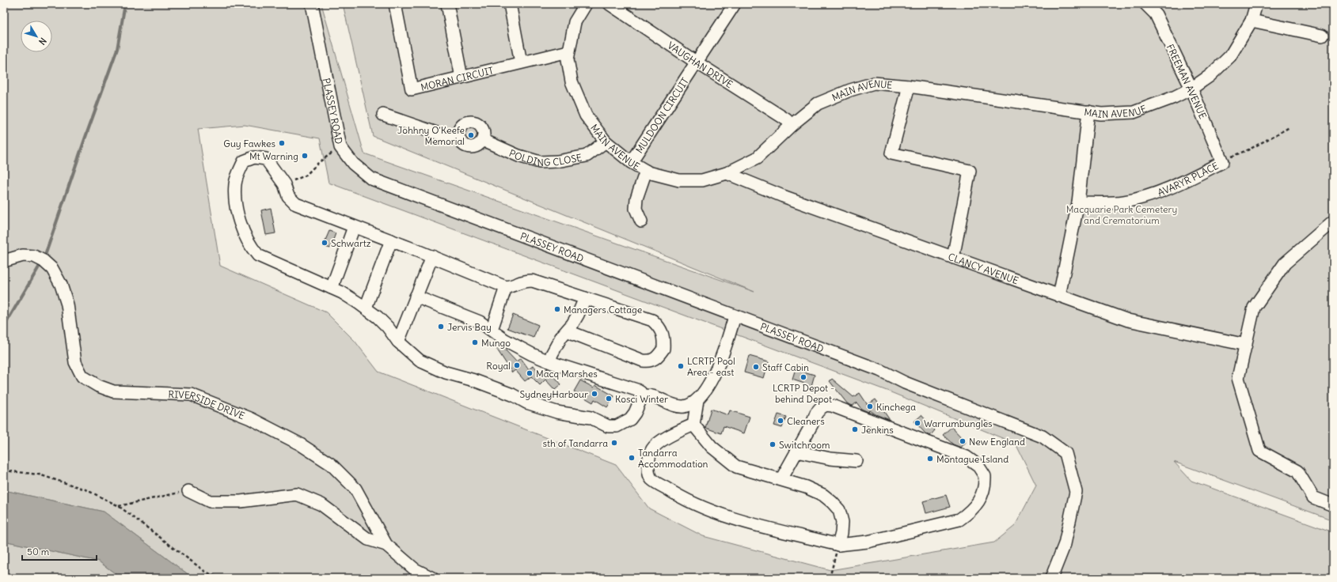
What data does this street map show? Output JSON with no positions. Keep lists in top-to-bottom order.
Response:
{
  "streets": {
    "street": [
      "VAUGHAN DRIVE",
      "MORAN CIRCUIT",
      "FREEMAN AVENUE",
      "MAIN AVENUE",
      "PLASSEY ROAD",
      "MULDOON CIRCUIT",
      "POLDING CLOSE",
      "AVARYR PLACE",
      "CLANCY AVENUE",
      "RIVERSIDE DRIVE"
    ]
  },
  "crossings": [
    ["VAUGHAN DRIVE", "MAIN AVENUE"],
    ["VAUGHAN DRIVE", "MULDOON CIRCUIT"],
    ["MORAN CIRCUIT", "MAIN AVENUE"],
    ["FREEMAN AVENUE", "MAIN AVENUE"],
    ["FREEMAN AVENUE", "AVARYR PLACE"],
    ["MAIN AVENUE", "MULDOON CIRCUIT"],
    ["MAIN AVENUE", "POLDING CLOSE"],
    ["MAIN AVENUE", "CLANCY AVENUE"]
  ],
  "parks": ["Macquarie Park Cemetery and Crematorium"],
  "places": [
    "Johhny O'Keefe Memorial",
    "Guy Fawkes",
    "Mt Warning",
    "Schwartz",
    "Managers Cottage",
    "Jervis Bay",
    "Mungo",
    "Royal",
    "LCRTP Pool Area - east",
    "Staff Cabin",
    "Macq Marshes",
    "LCRTP Depot - behind Depot",
    "SydneyHarbour",
    "Kosci Winter",
    "Kinchega",
    "Cleaners",
    "Warrumbungles",
    "Jenkins",
    "New England",
    "sth of Tandarra",
    "Switchroom",
    "Tandarra Accommodation",
    "Montague Island"
  ],
  "scale_bar": "50 m",
  "north": "bottom right"
}
